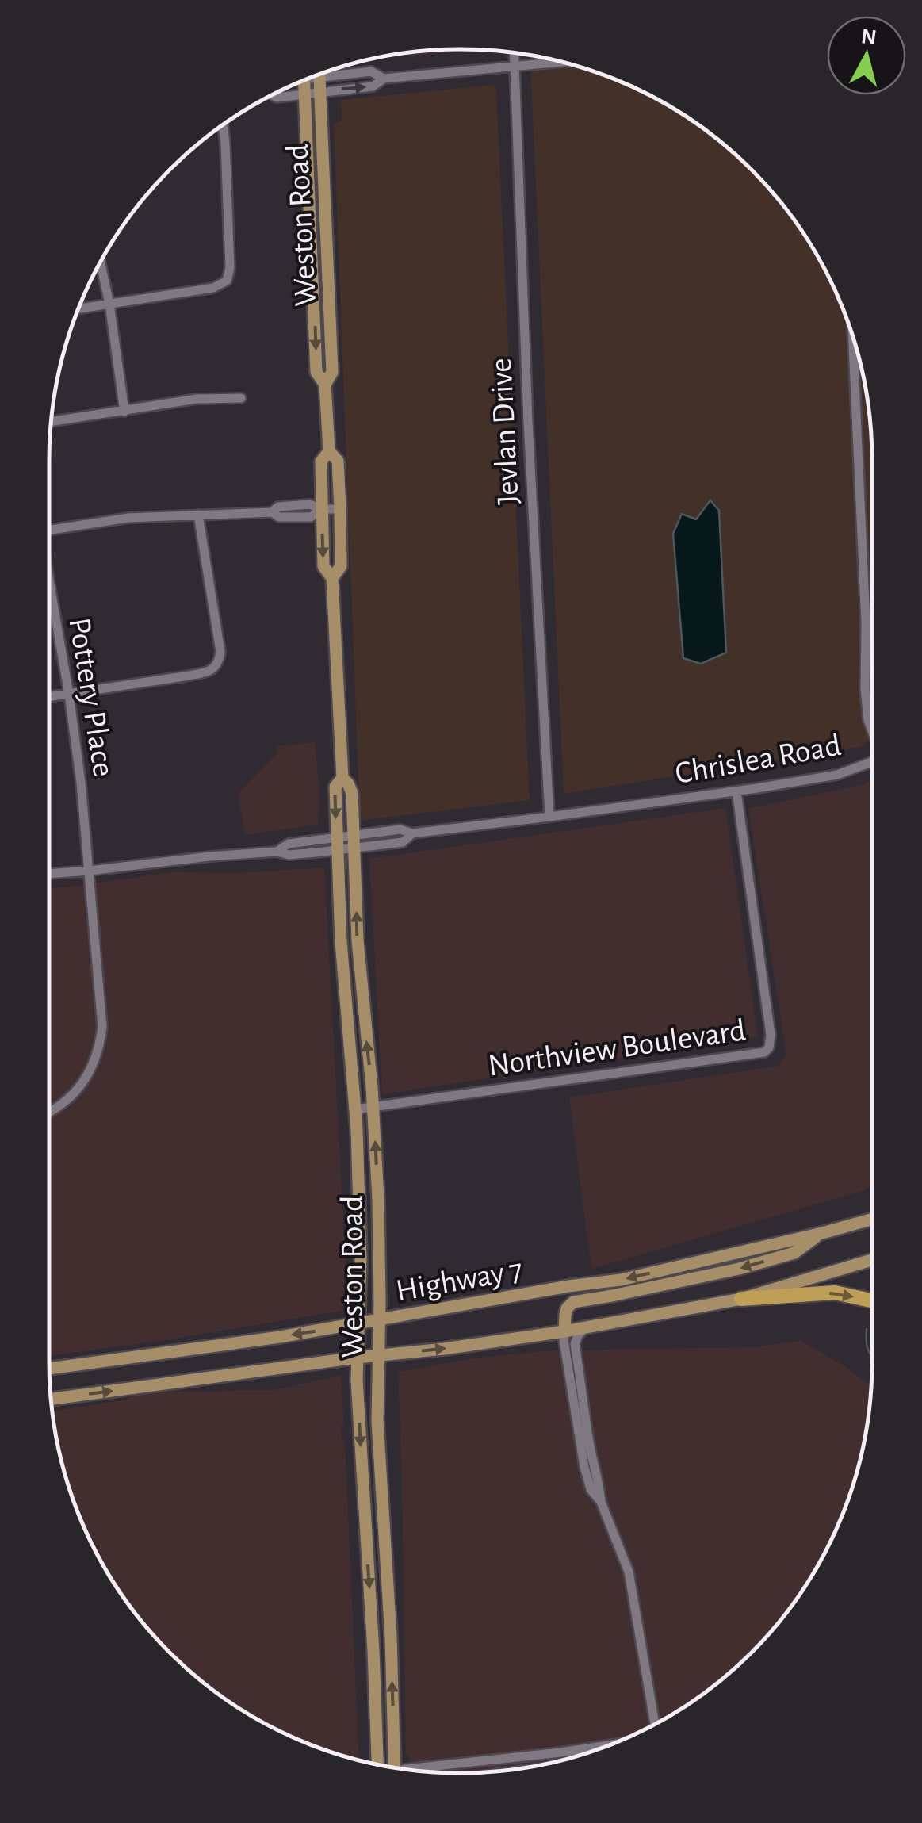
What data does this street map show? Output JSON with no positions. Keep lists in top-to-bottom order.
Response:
{
  "streets": {
    "main road": ["Weston Road", "Highway 7"],
    "street": [
      "Jevlan Drive",
      "Pottery Place",
      "Chrislea Road",
      "Northview Boulevard"
    ]
  },
  "crossings": [
    ["Weston Road", "Chrislea Road"],
    ["Weston Road", "Northview Boulevard"],
    ["Weston Road", "Highway 7"],
    ["Jevlan Drive", "Chrislea Road"],
    ["Pottery Place", "Chrislea Road"],
    ["Chrislea Road", "Northview Boulevard"]
  ],
  "north": "top"
}
